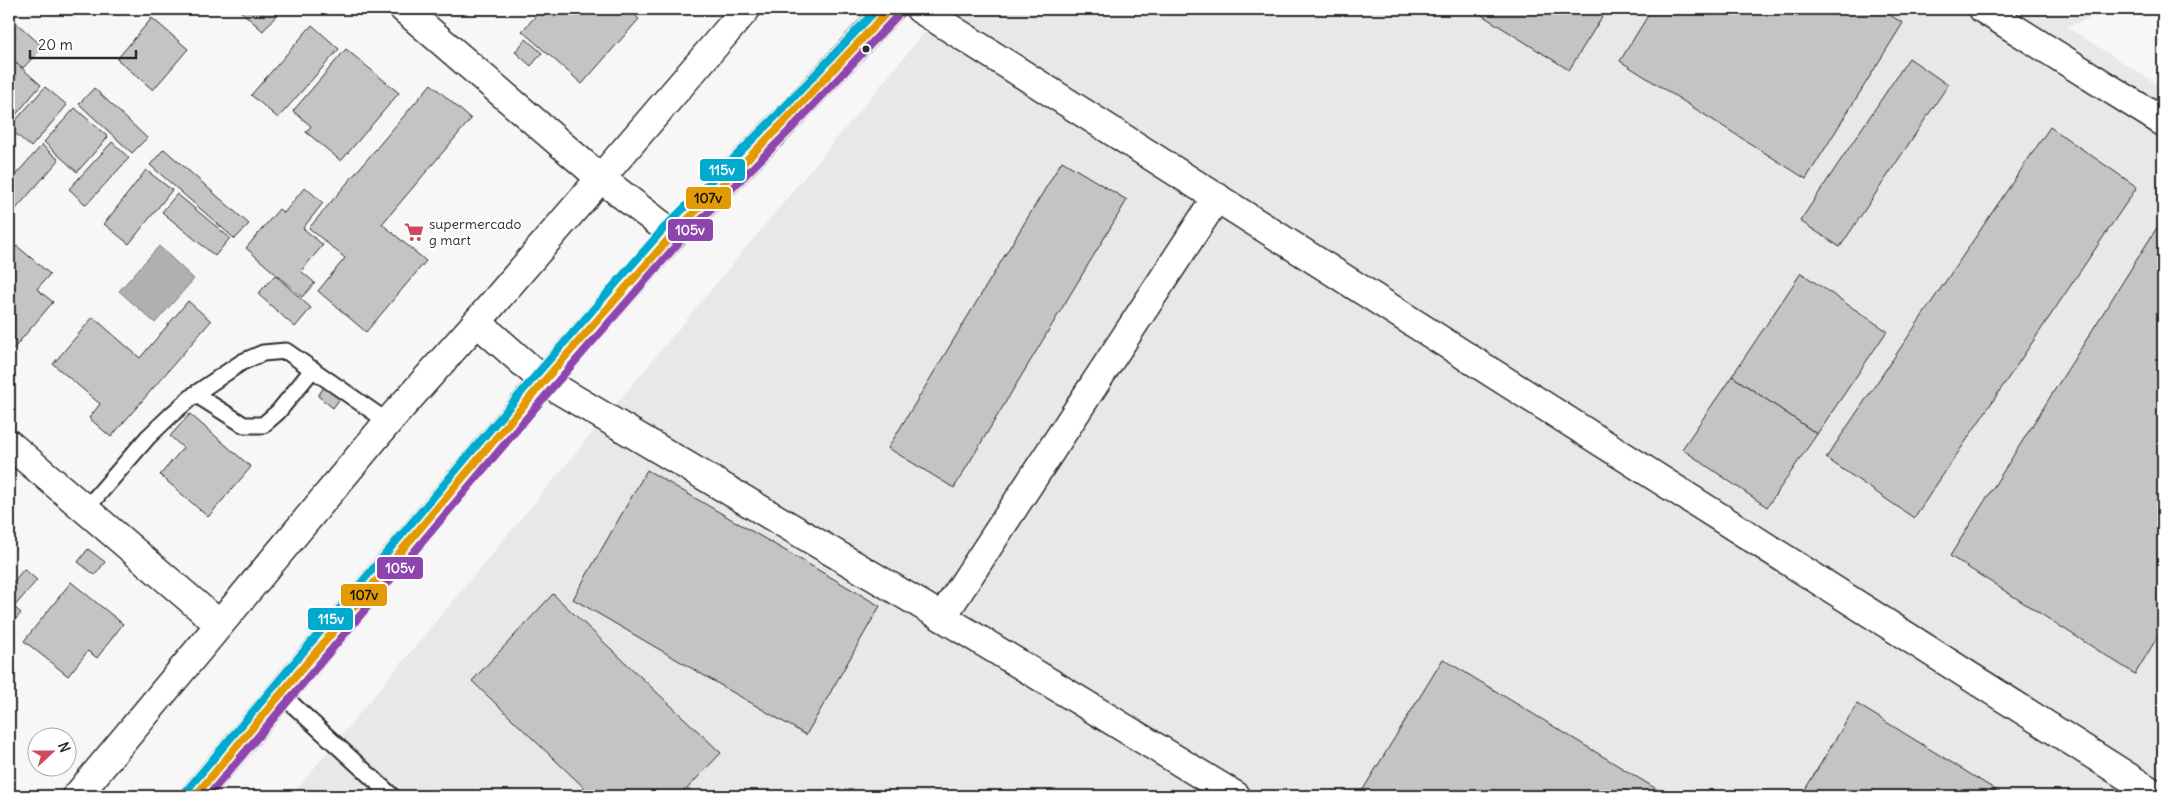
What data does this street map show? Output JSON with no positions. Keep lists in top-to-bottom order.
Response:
{
  "places": {
    "supermarket": ["supermercado g mart"]
  },
  "lines": ["transit line 107v", "transit line 115v", "transit line 105v"],
  "scale_bar": "20 m",
  "north": "right"
}
